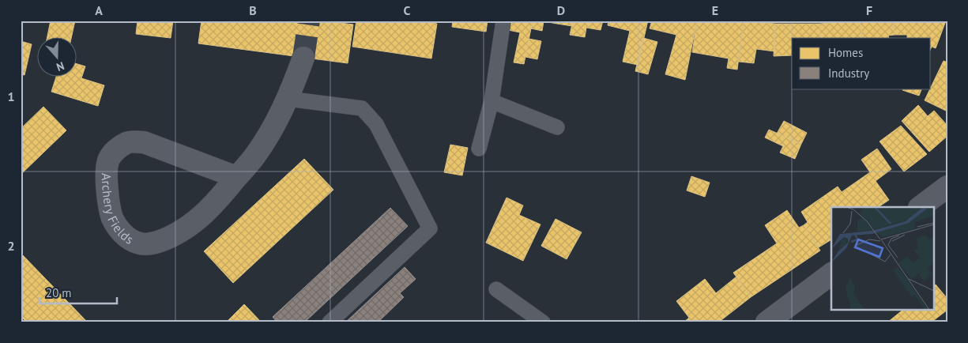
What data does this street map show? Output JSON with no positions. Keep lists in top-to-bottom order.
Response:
{
  "streets": {
    "street": ["Archery Fields"]
  },
  "legend": ["Homes", "Industry"],
  "scale_bar": "20 m",
  "north": "bottom",
  "grid": {
    "columns": [
      "A",
      "B",
      "C",
      "D",
      "E",
      "F"
    ],
    "rows": ["1", "2"]
  }
}
